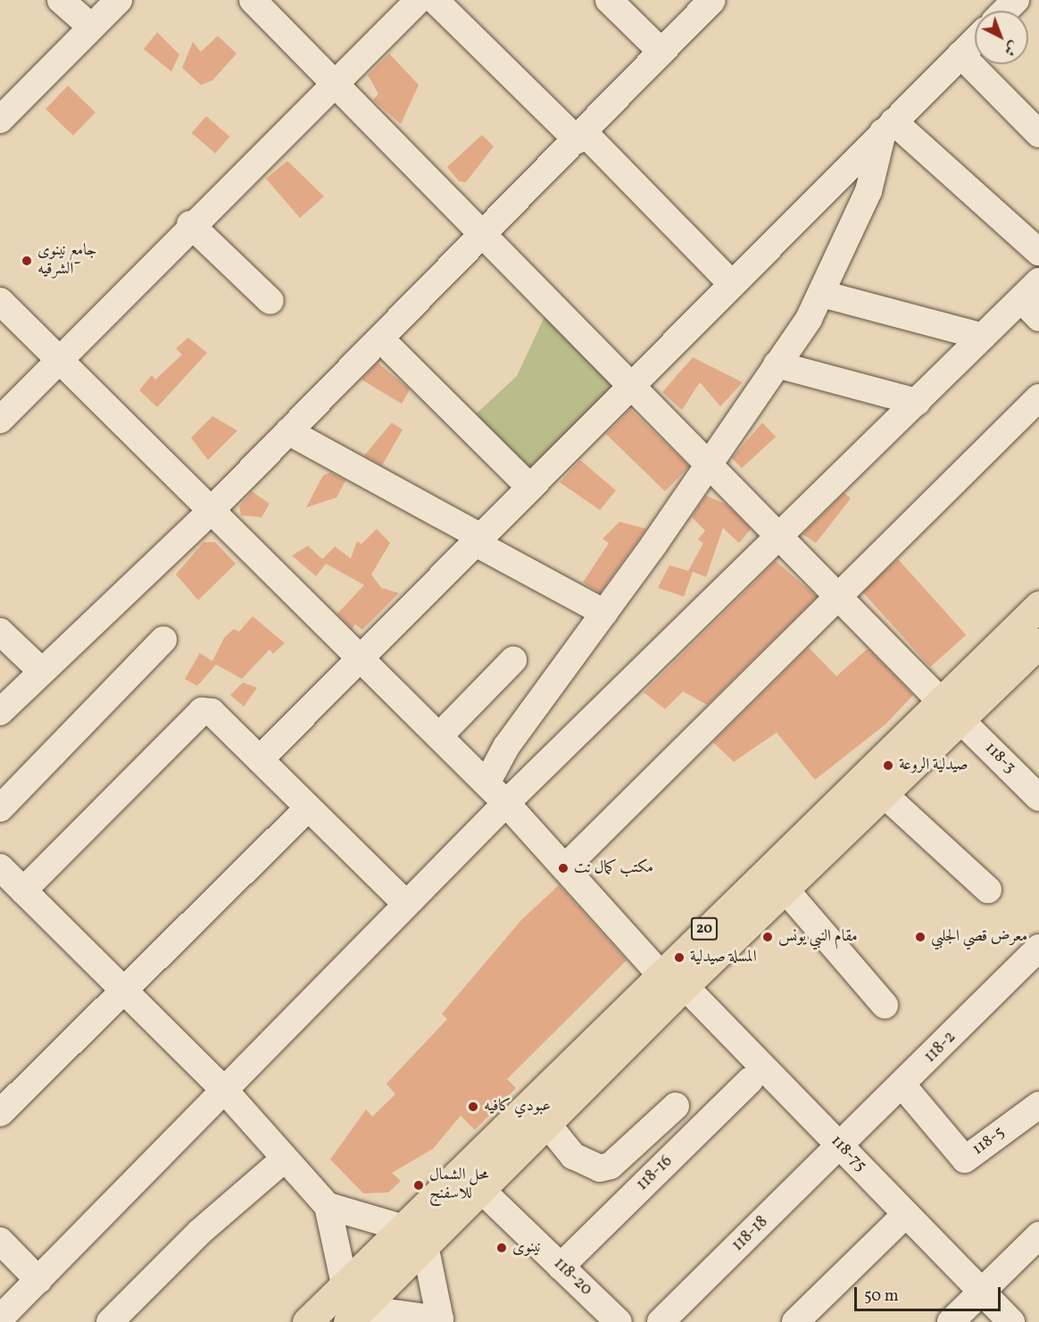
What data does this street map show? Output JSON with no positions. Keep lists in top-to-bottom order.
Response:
{
  "streets": {
    "main road": ["20"],
    "street": [
      "118-3",
      "118-2",
      "118-5",
      "118-75",
      "118-16",
      "118-18",
      "118-20"
    ]
  },
  "crossings": [
    ["118-3", "20"],
    ["20", "118-75"],
    ["20", "118-20"],
    ["118-2", "118-5"],
    ["118-2", "118-75"],
    ["118-2", "118-18"],
    ["118-75", "118-18"],
    ["118-16", "118-20"]
  ],
  "places": [
    "جامع نينوى الشرقيه",
    "صيدلية الروعة",
    "مكتب كمال نت",
    "مقام النبي يونس",
    "معرض قصي الجلبي",
    "المسلة صيدلية",
    "عبودي كافيه",
    "محل الشمال للاسفنج",
    "نينوى"
  ],
  "scale_bar": "50 m",
  "north": "bottom right"
}
